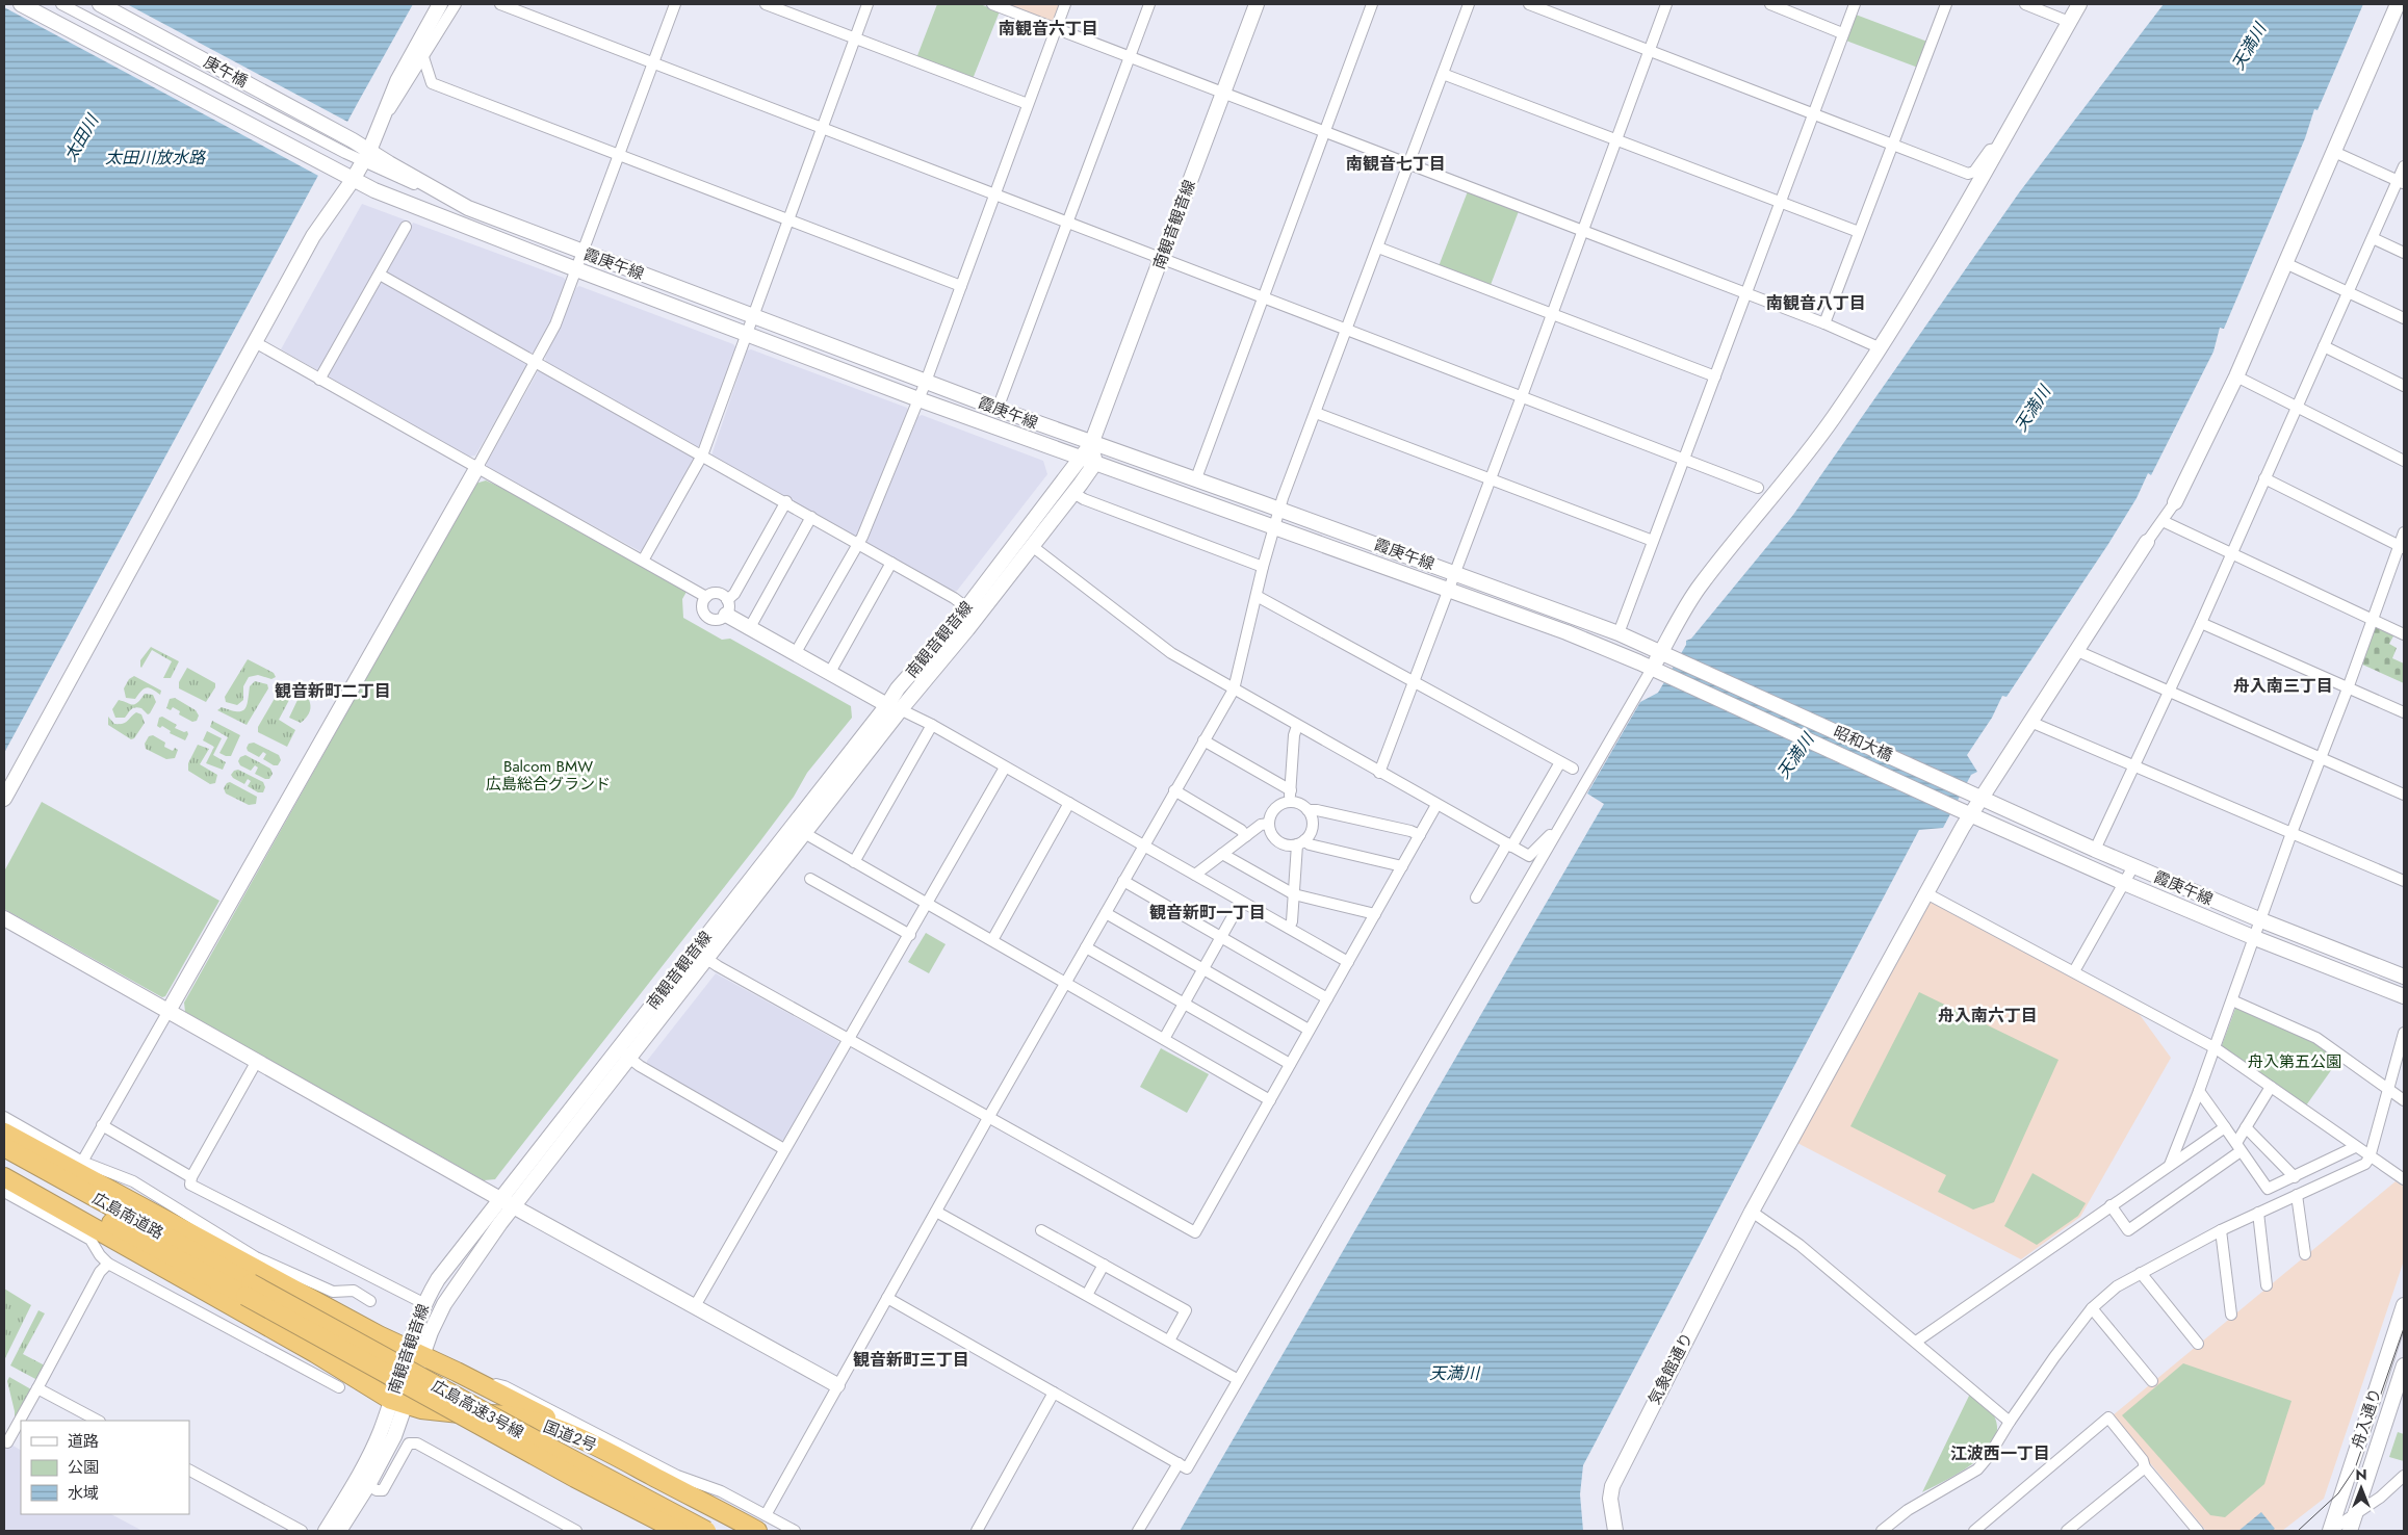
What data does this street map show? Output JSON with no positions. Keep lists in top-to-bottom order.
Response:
{
  "streets": {
    "highway": ["広島南道路", "広島高速3号線", "国道2号"],
    "street": [
      "庚午橋",
      "南観音観音線",
      "霞庚午線",
      "昭和大橋",
      "気象館通り",
      "舟入通り"
    ]
  },
  "crossings": [
    ["庚午橋", "霞庚午線"],
    ["南観音観音線", "霞庚午線"],
    ["南観音観音線", "昭和大橋"],
    ["南観音観音線", "国道2号"],
    ["霞庚午線", "昭和大橋"],
    ["霞庚午線", "気象館通り"],
    ["昭和大橋", "気象館通り"],
    ["広島南道路", "広島高速3号線"]
  ],
  "districts": [
    "南観音六丁目",
    "南観音七丁目",
    "南観音八丁目",
    "舟入南三丁目",
    "観音新町二丁目",
    "観音新町一丁目",
    "舟入南六丁目",
    "観音新町三丁目",
    "江波西一丁目"
  ],
  "water": ["天満川", "太田川", "太田川放水路"],
  "parks": ["Balcom BMW 広島総合グランド", "舟入第五公園"],
  "legend": ["道路", "公園", "水域"],
  "north": "top"
}
